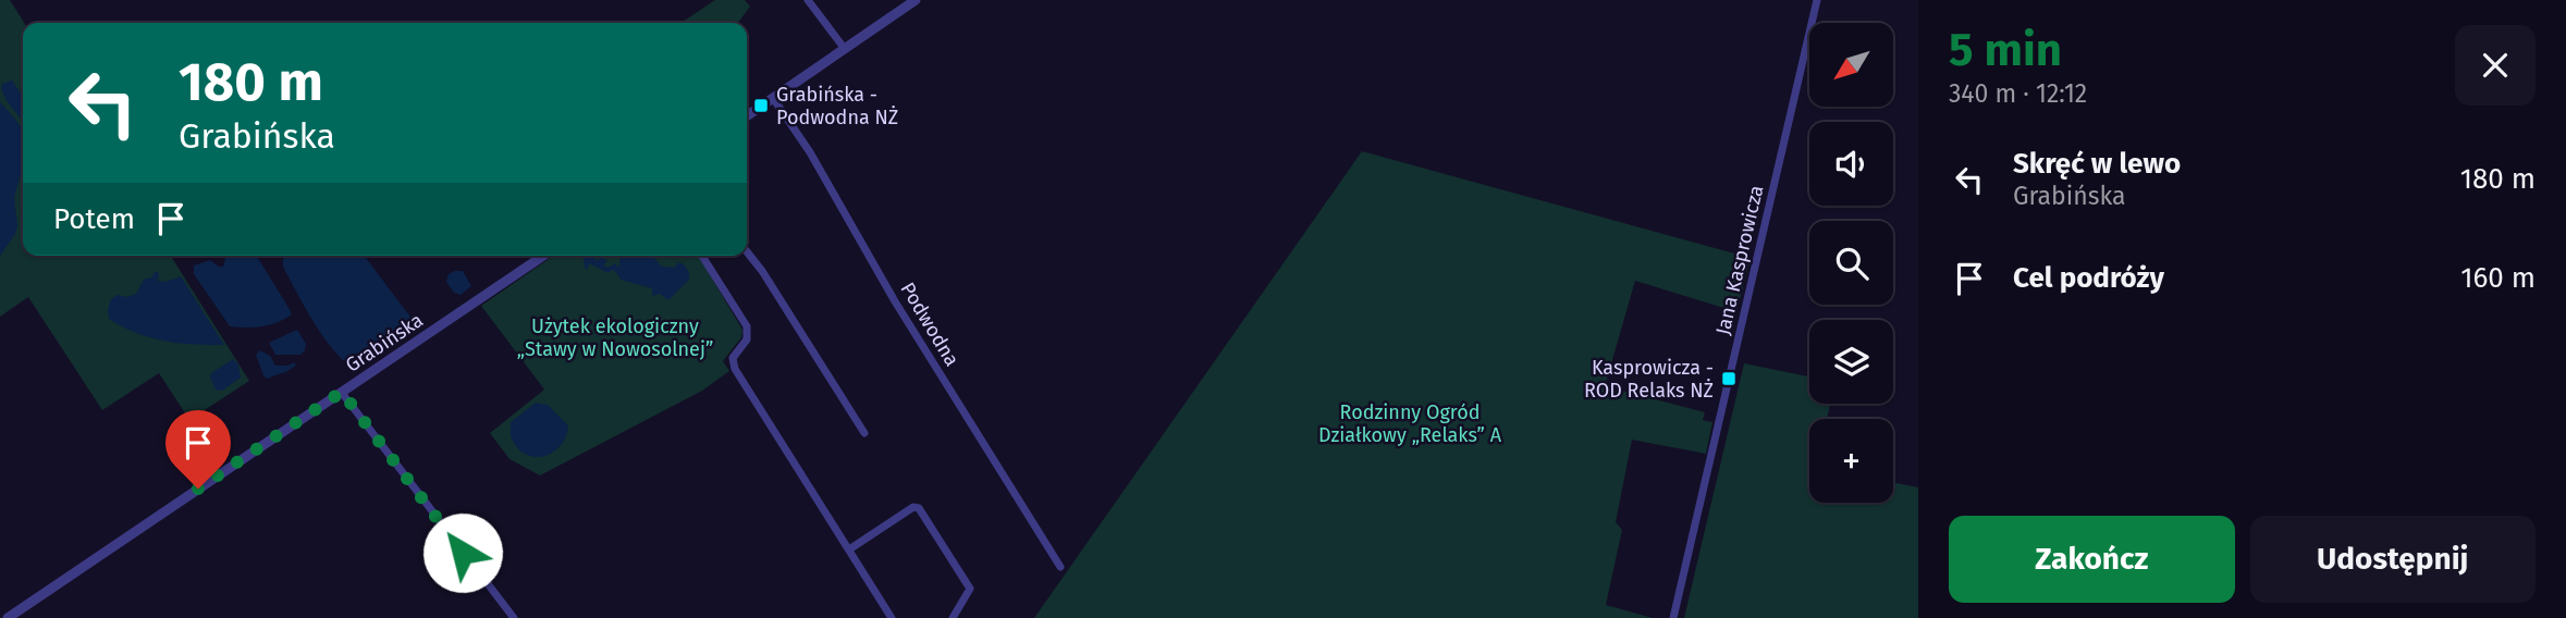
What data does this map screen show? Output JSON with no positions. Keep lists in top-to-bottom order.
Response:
{
  "streets": {
    "street": ["Jana Kasprowicza", "Podwodna", "Grabińska"]
  },
  "parks": ["Użytek ekologiczny „Stawy w Nowosolnej”", "Rodzinny Ogród Działkowy „Relaks” A"],
  "places": {
    "transit": ["Grabińska - Podwodna NŻ", "Kasprowicza - ROD Relaks NŻ"]
  },
  "north": "bottom left",
  "page": {
    "heading": ["5 min", "340 m · 12:12"],
    "map_buttons": "+",
    "turn": ["180 m", "Grabińska"],
    "list": [
      {
        "name": "Skręć w lewo",
        "note": "Grabińska",
        "value": "180 m"
      },
      {
        "name": "Cel podróży",
        "value": "160 m"
      }
    ],
    "then": "Potem",
    "buttons": ["Zakończ", "Udostępnij"]
  }
}
